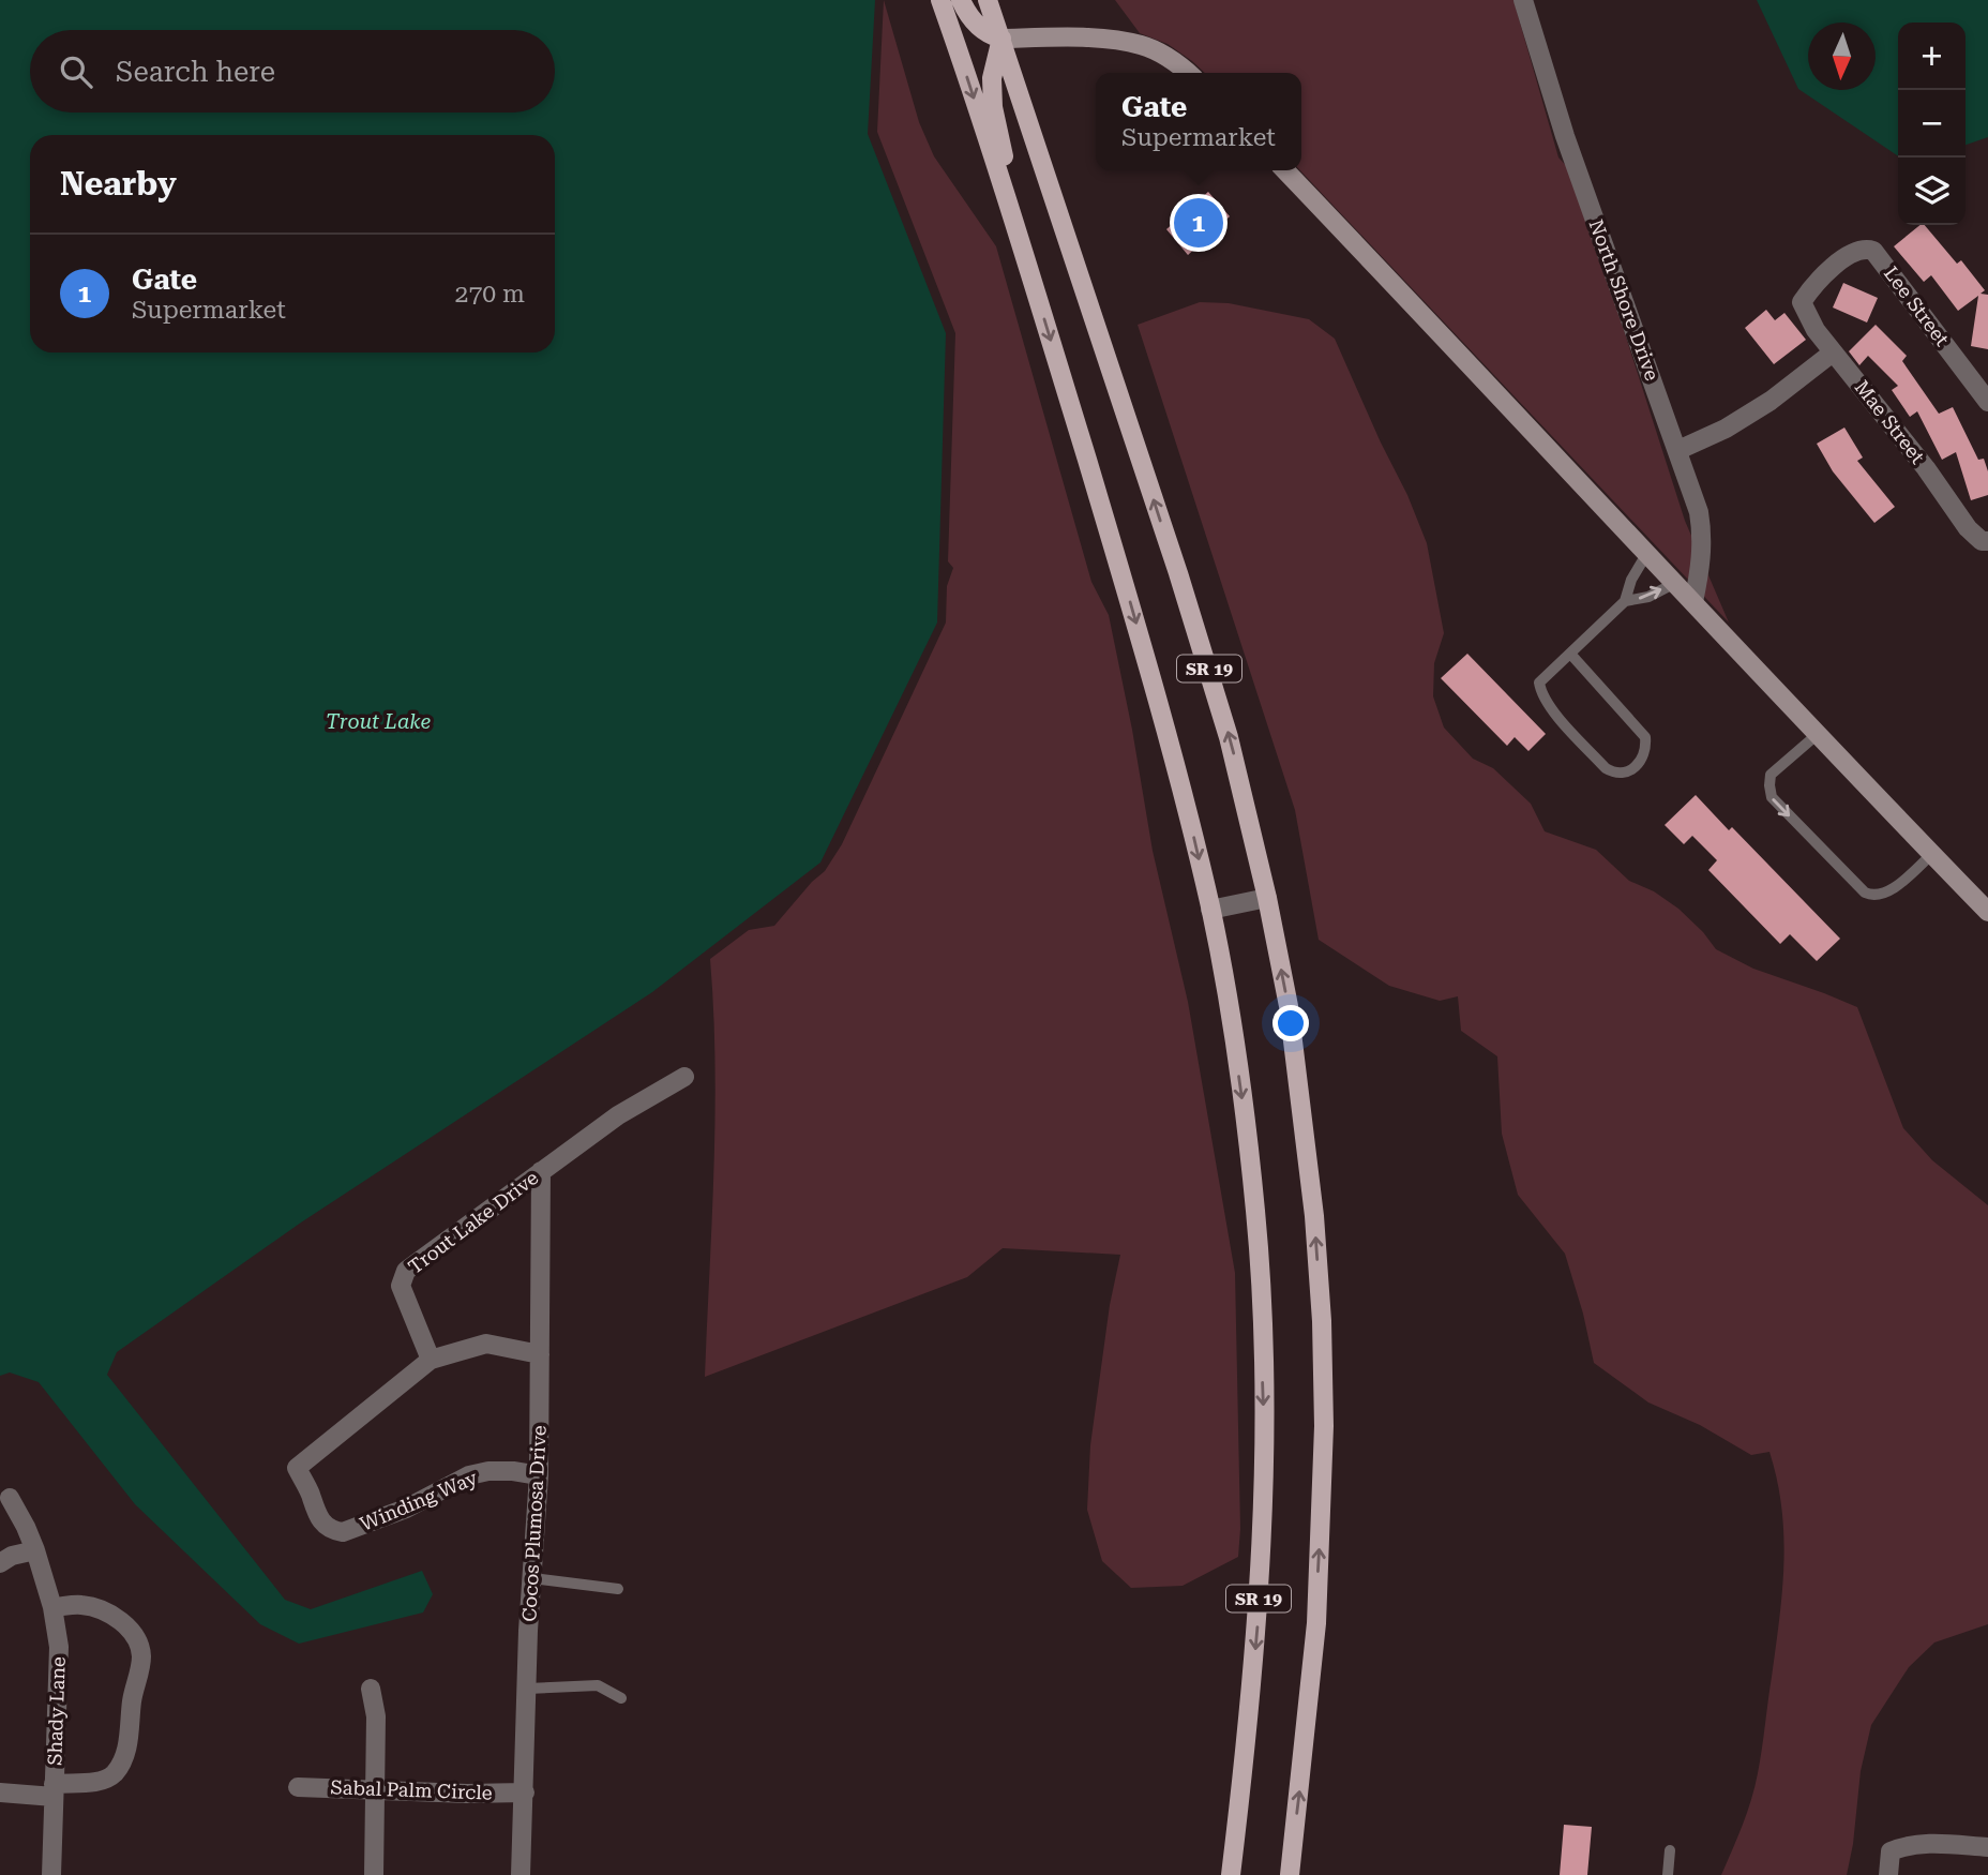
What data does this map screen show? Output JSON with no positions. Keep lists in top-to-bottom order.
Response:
{
  "streets": {
    "main road": ["SR 19"],
    "street": [
      "North Shore Drive",
      "Lee Street",
      "Mae Street",
      "Trout Lake Drive",
      "Winding Way",
      "Cocos Plumosa Drive",
      "Shady Lane",
      "Sabal Palm Circle"
    ]
  },
  "crossings": [
    ["Lee Street", "Mae Street"],
    ["Trout Lake Drive", "Winding Way"],
    ["Trout Lake Drive", "Cocos Plumosa Drive"],
    ["Winding Way", "Cocos Plumosa Drive"],
    ["Cocos Plumosa Drive", "Sabal Palm Circle"]
  ],
  "water": ["Trout Lake"],
  "north": "bottom",
  "page": {
    "map_buttons": ["+", "−"],
    "search": "Search here",
    "popup": ["Gate", "Supermarket"],
    "heading": "Nearby",
    "pins": "1",
    "list": [
      {
        "mark": "1",
        "name": "Gate",
        "note": "Supermarket",
        "value": "270 m"
      }
    ]
  }
}
